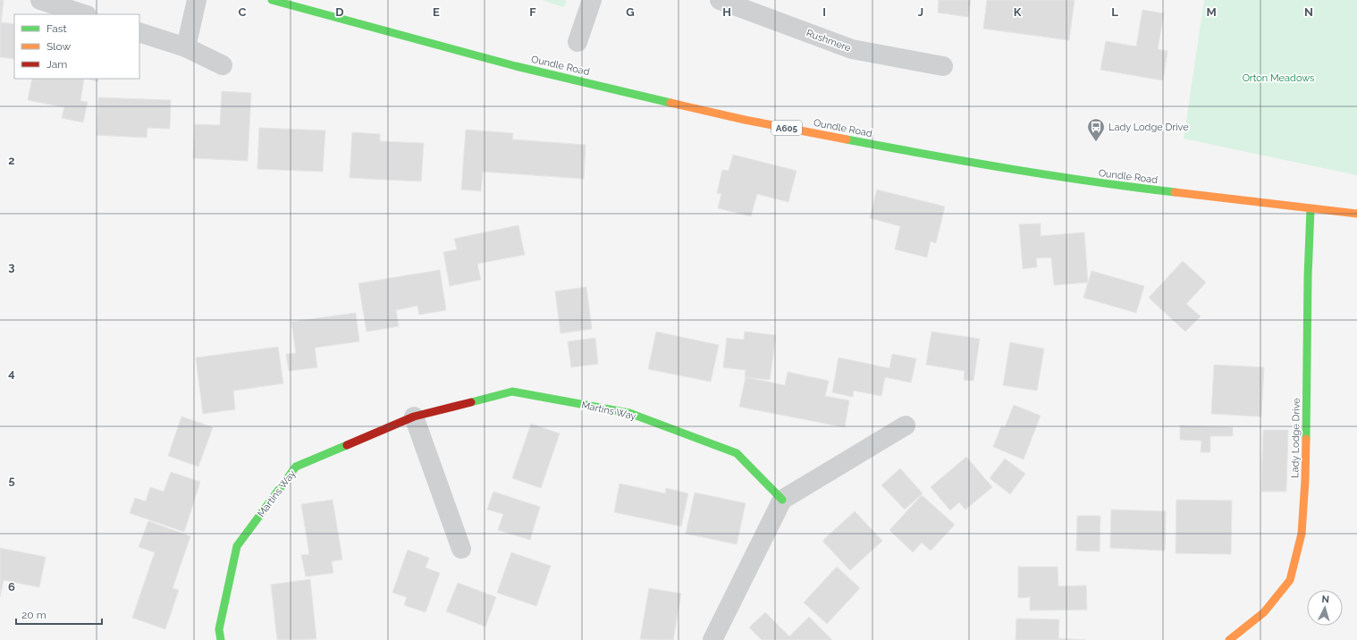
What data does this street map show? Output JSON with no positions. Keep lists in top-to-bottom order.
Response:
{
  "streets": {
    "street": [
      "Rushmere",
      "Oundle Road",
      "A605",
      "Martins Way",
      "Lady Lodge Drive"
    ]
  },
  "crossings": [
    ["Oundle Road", "Lady Lodge Drive"]
  ],
  "parks": ["Orton Meadows"],
  "places": {
    "bus stop": ["Lady Lodge Drive"]
  },
  "legend": ["Fast", "Slow", "Jam"],
  "scale_bar": "20 m",
  "north": "top",
  "grid": {
    "columns": [
      "C",
      "D",
      "E",
      "F",
      "G",
      "H",
      "I",
      "J",
      "K",
      "L",
      "M",
      "N"
    ],
    "rows": [
      "2",
      "3",
      "4",
      "5",
      "6"
    ]
  }
}
